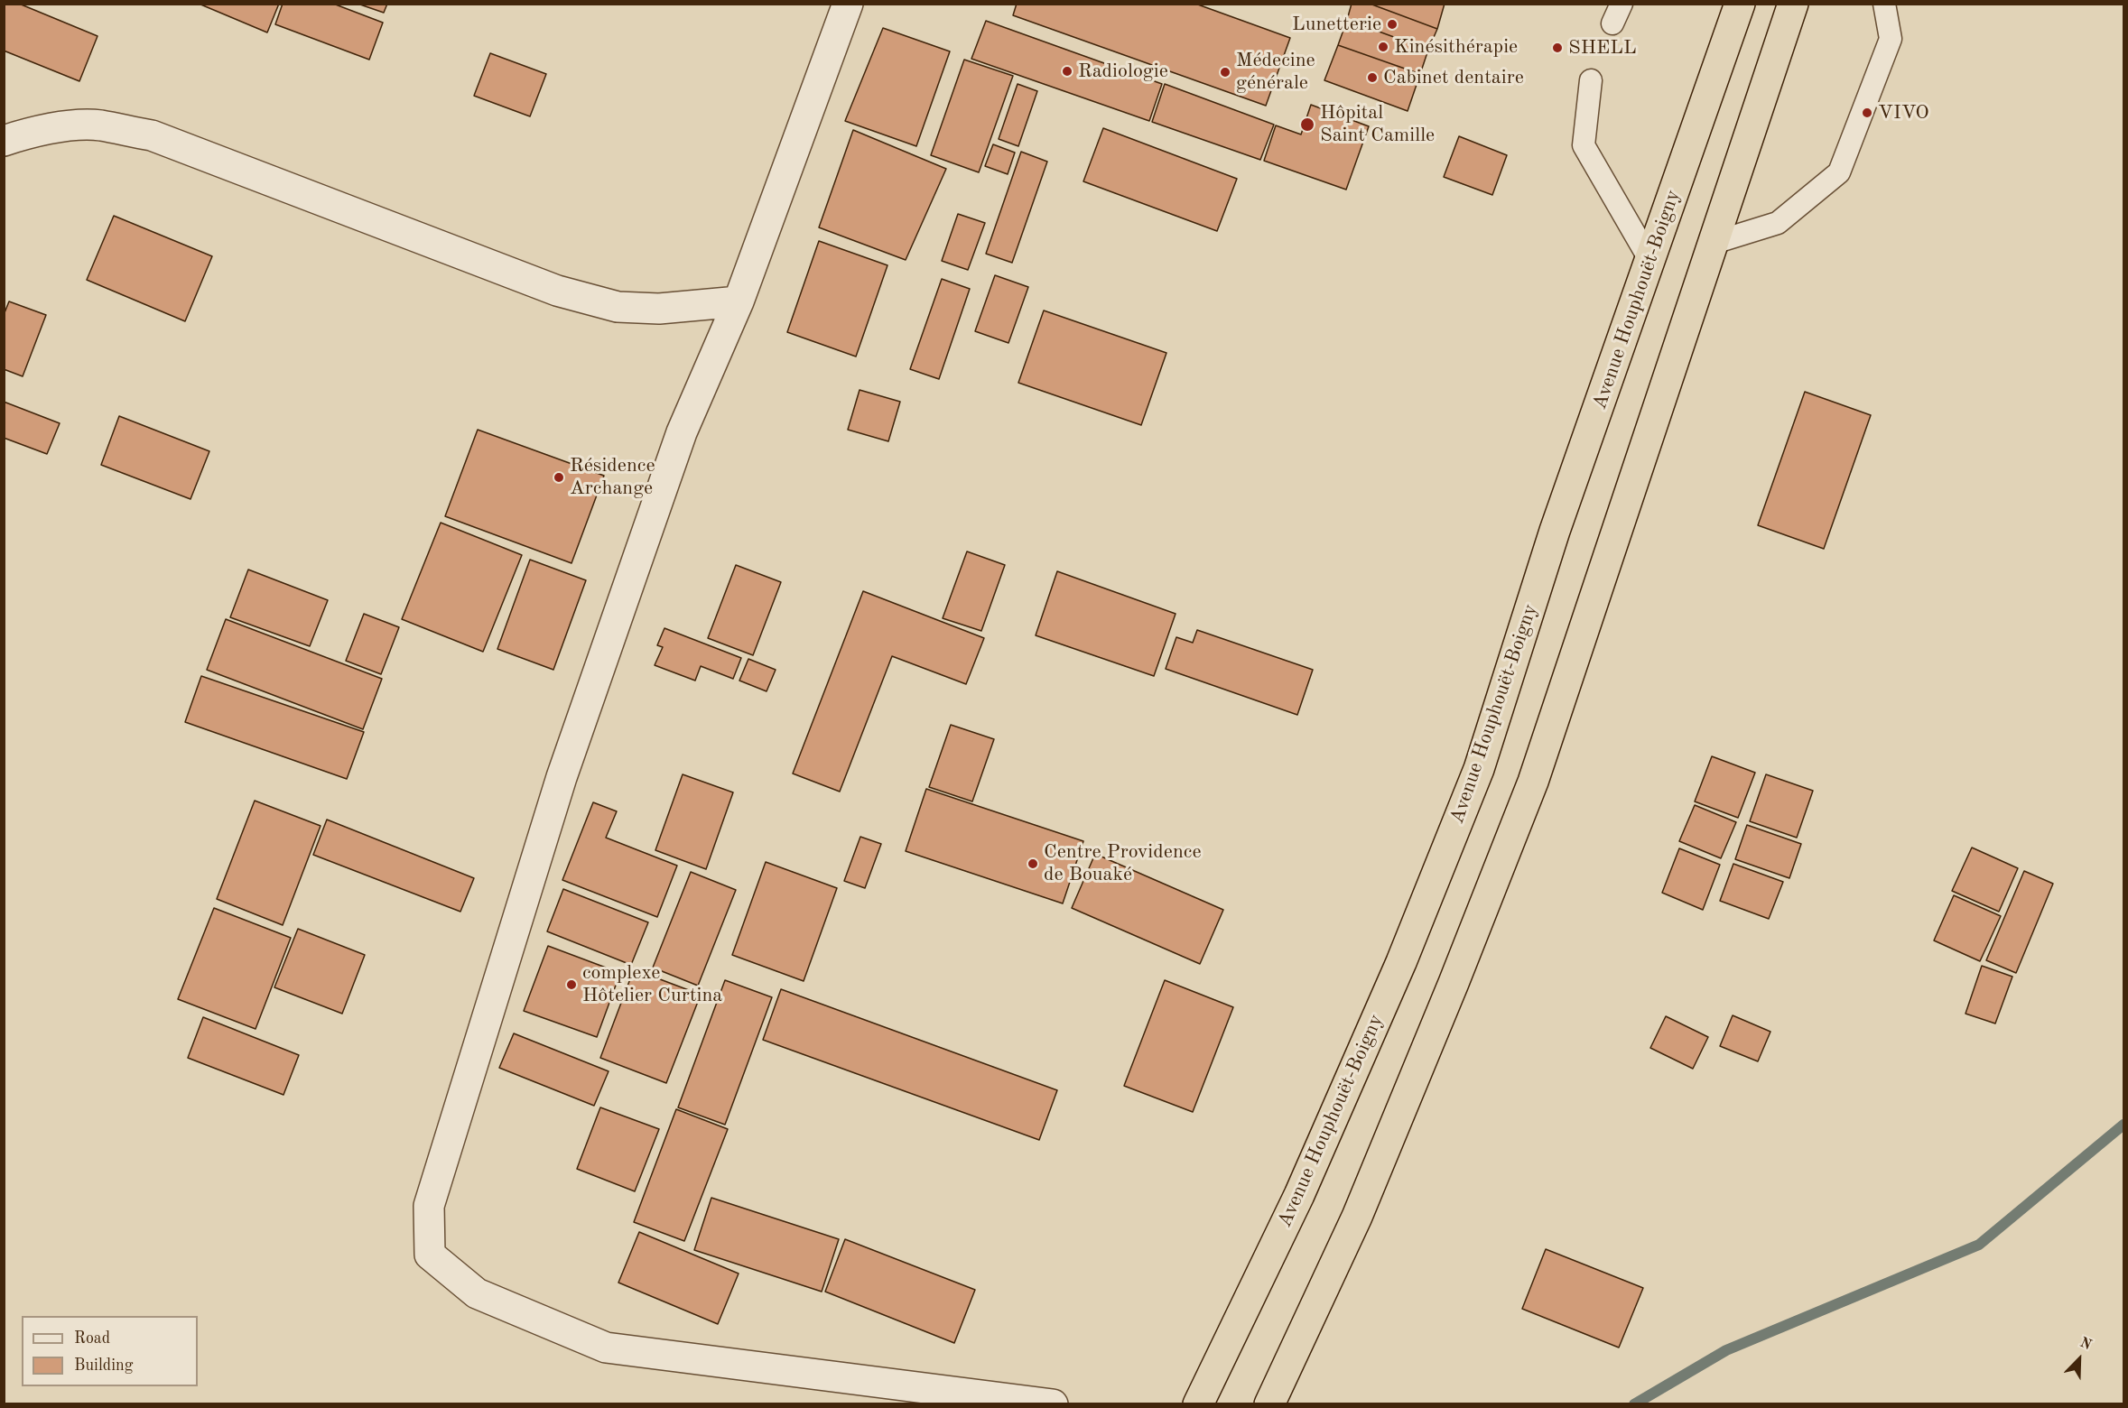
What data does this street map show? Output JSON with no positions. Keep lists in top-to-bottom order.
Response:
{
  "streets": {
    "highway": ["Avenue Houphouët-Boigny"]
  },
  "places": [
    "Lunetterie",
    "Kinésithérapie",
    "SHELL",
    "Radiologie",
    "Médecine générale",
    "Cabinet dentaire",
    "VIVO",
    "Hôpital Saint Camille",
    "Résidence Archange",
    "Centre Providence de Bouaké",
    "complexe Hôtelier Curtina"
  ],
  "legend": ["Road", "Building"],
  "north": "top right"
}
